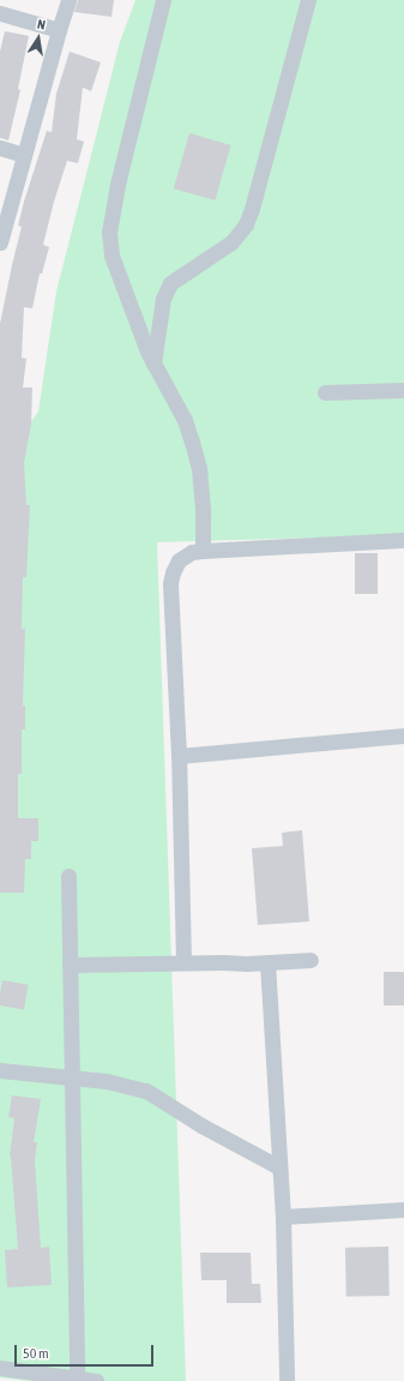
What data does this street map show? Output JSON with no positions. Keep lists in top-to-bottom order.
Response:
{
  "scale_bar": "50 m",
  "north": "top"
}
